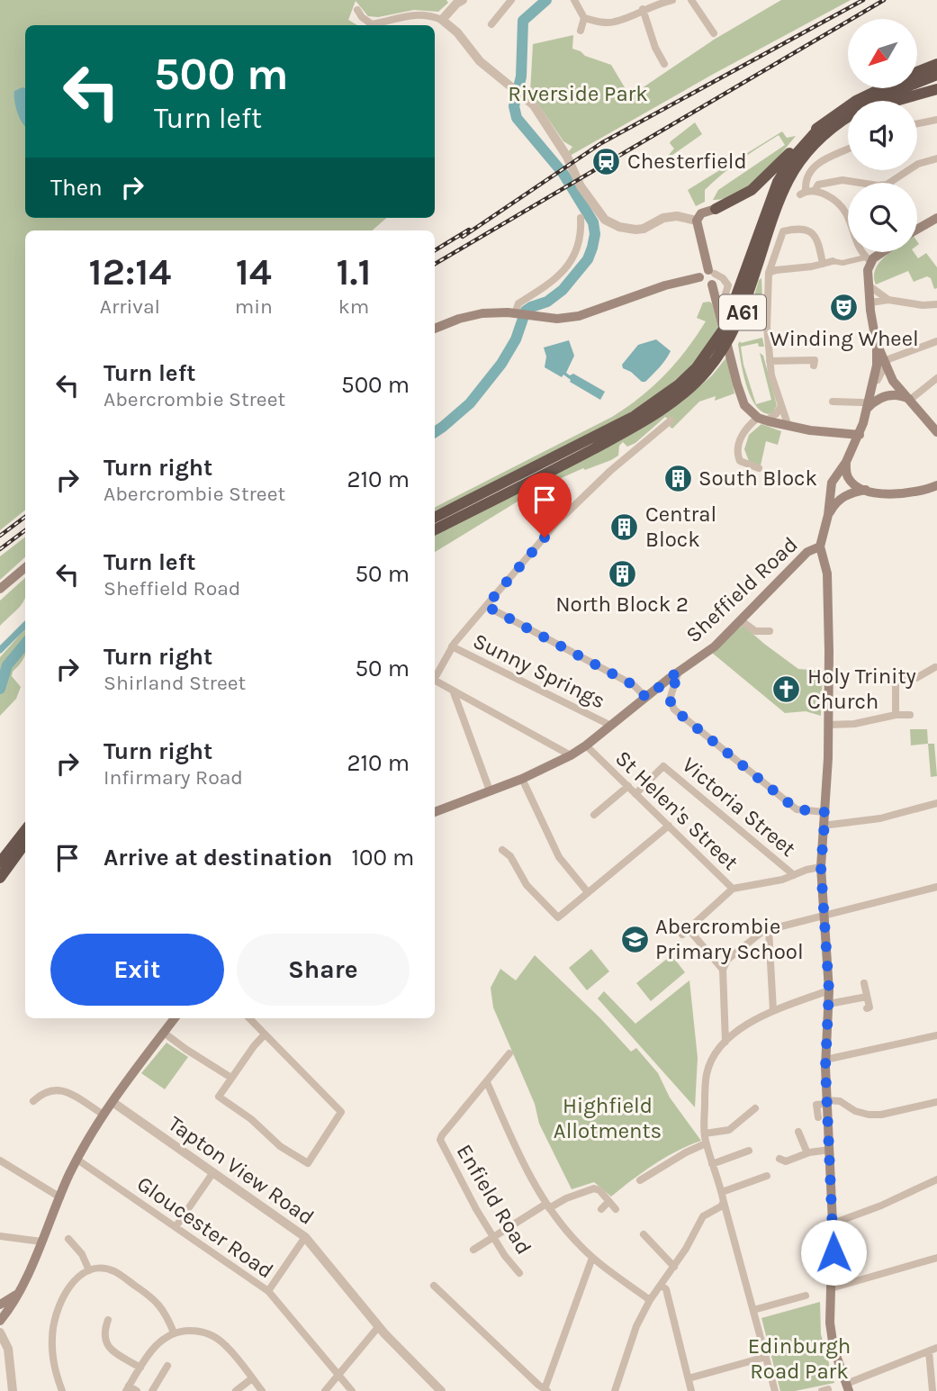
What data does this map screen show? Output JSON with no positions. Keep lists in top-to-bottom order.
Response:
{
  "streets": {
    "highway": ["A61"],
    "main road": ["Sheffield Road"],
    "street": [
      "Sunny Springs",
      "Victoria Street",
      "St Helen's Street",
      "Tapton View Road",
      "Enfield Road",
      "Gloucester Road"
    ]
  },
  "crossings": [
    ["Sheffield Road", "Sunny Springs"],
    ["Sheffield Road", "St Helen's Street"],
    ["Victoria Street", "St Helen's Street"]
  ],
  "parks": ["Riverside Park", "Highfield Allotments", "Edinburgh Road Park"],
  "places": {
    "station": ["Chesterfield"],
    "theatre": ["Winding Wheel"],
    "building": ["South Block", "Central Block", "North Block 2"],
    "church": ["Holy Trinity Church"],
    "school or university": ["Abercrombie Primary School"]
  },
  "north": "bottom left",
  "page": {
    "turn": ["500 m", "Turn left"],
    "then": "Then",
    "eta": [
      "12:14",
      "Arrival",
      "14",
      "min",
      "1.1",
      "km"
    ],
    "list": [
      {
        "name": "Turn left",
        "note": "Abercrombie Street",
        "value": "500 m"
      },
      {
        "name": "Turn right",
        "note": "Abercrombie Street",
        "value": "210 m"
      },
      {
        "name": "Turn left",
        "note": "Sheffield Road",
        "value": "50 m"
      },
      {
        "name": "Turn right",
        "note": "Shirland Street",
        "value": "50 m"
      },
      {
        "name": "Turn right",
        "note": "Infirmary Road",
        "value": "210 m"
      },
      {
        "name": "Arrive at destination",
        "value": "100 m"
      }
    ],
    "buttons": ["Exit", "Share"]
  }
}
